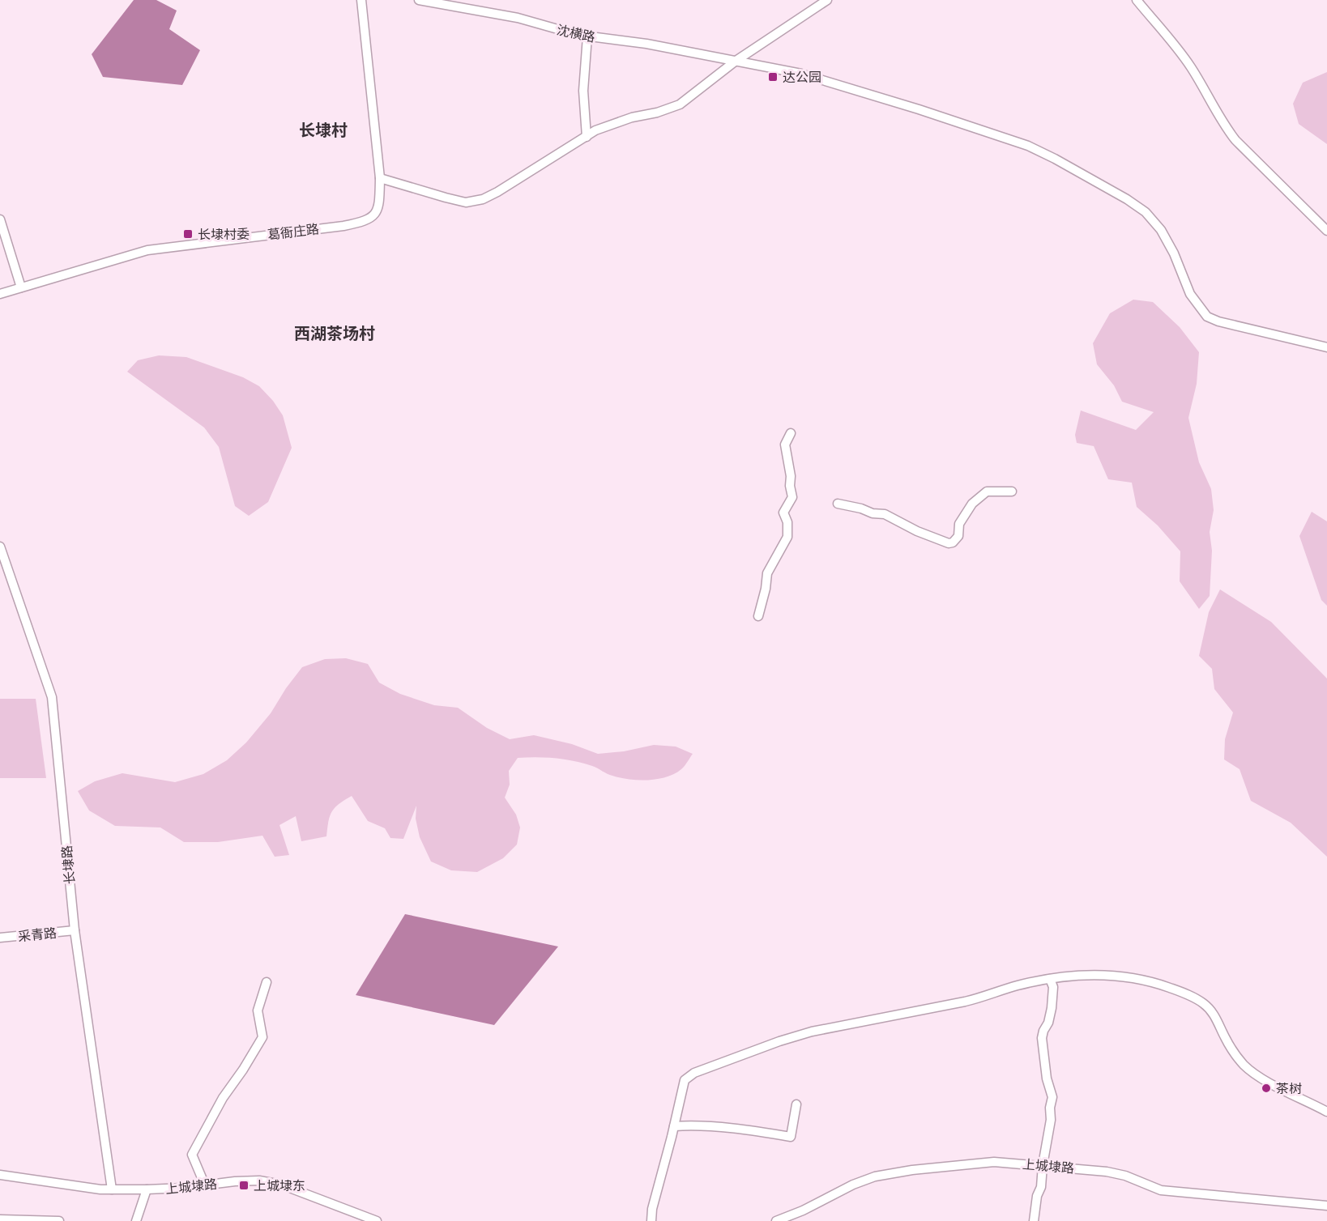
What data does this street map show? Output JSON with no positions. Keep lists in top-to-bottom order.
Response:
{
  "streets": {
    "street": [
      "沈横路",
      "葛衙庄路",
      "长埭路",
      "采青路",
      "上城埭路"
    ]
  },
  "crossings": [
    ["长埭路", "采青路"],
    ["长埭路", "上城埭路"]
  ],
  "districts": ["长埭村", "西湖茶场村"],
  "places": {
    "transit": ["达公园", "长埭村委", "上城埭东"],
    "other": ["茶树"]
  }
}
